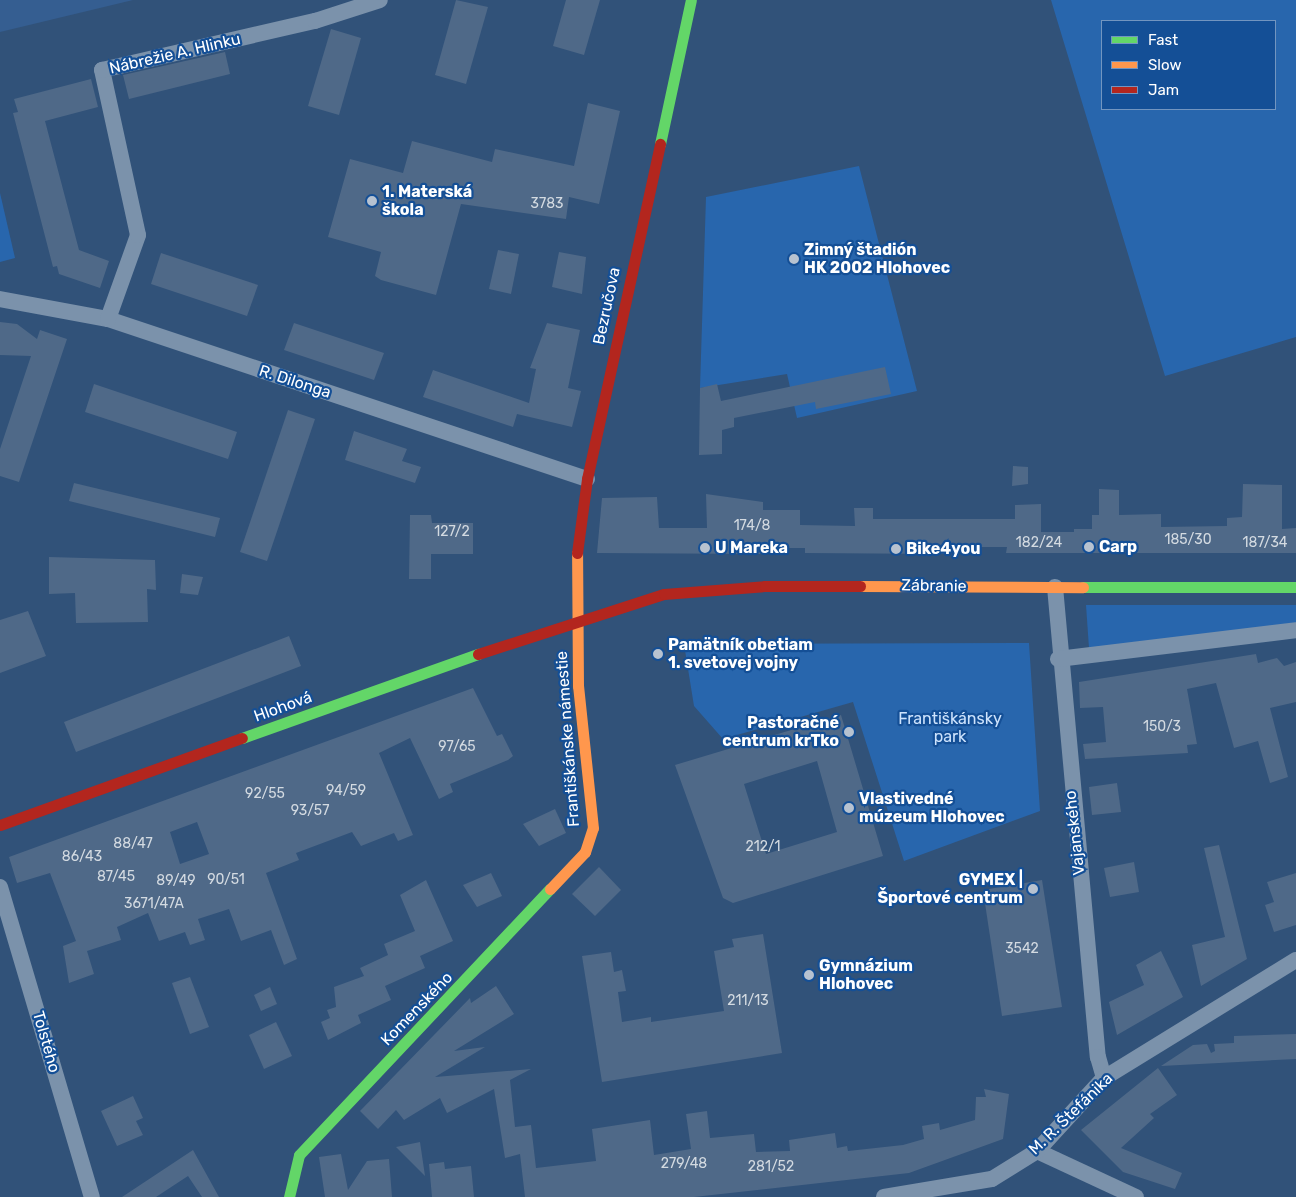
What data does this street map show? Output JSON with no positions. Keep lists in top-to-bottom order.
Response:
{
  "streets": {
    "main road": [
      "Bezručova",
      "Zábranie",
      "Hlohová",
      "Františkánske námestie",
      "Komenského"
    ],
    "street": [
      "Nábrežie A. Hlinku",
      "R. Dilonga",
      "Vajanského",
      "Tolstého",
      "M. R. Štefánika"
    ]
  },
  "crossings": [
    ["Nábrežie A. Hlinku", "R. Dilonga"],
    ["Bezručova", "R. Dilonga"],
    ["Bezručova", "Zábranie"],
    ["Bezručova", "Hlohová"],
    ["Bezručova", "Františkánske námestie"],
    ["Zábranie", "Hlohová"],
    ["Zábranie", "Františkánske námestie"],
    ["Zábranie", "Vajanského"],
    ["Hlohová", "Františkánske námestie"],
    ["Františkánske námestie", "Komenského"],
    ["Vajanského", "M. R. Štefánika"]
  ],
  "parks": ["Františkánsky park"],
  "places": [
    "1. Materská škola",
    "Zimný štadión HK 2002 Hlohovec",
    "Carp",
    "U Mareka",
    "Bike4you",
    "Pamätník obetiam 1. svetovej vojny",
    "Pastoračné centrum krTko",
    "Vlastivedné múzeum Hlohovec",
    "GYMEX | Športové centrum",
    "Gymnázium Hlohovec"
  ],
  "house_numbers": [
    "3783",
    "174/8",
    "127/2",
    "185/30",
    "182/24",
    "187/34",
    "150/3",
    "97/65",
    "94/59",
    "92/55",
    "93/57",
    "88/47",
    "212/1",
    "86/43",
    "87/45",
    "90/51",
    "89/49",
    "3671/47A",
    "3542",
    "211/13",
    "279/48",
    "281/52"
  ],
  "legend": ["Fast", "Slow", "Jam"]
}
